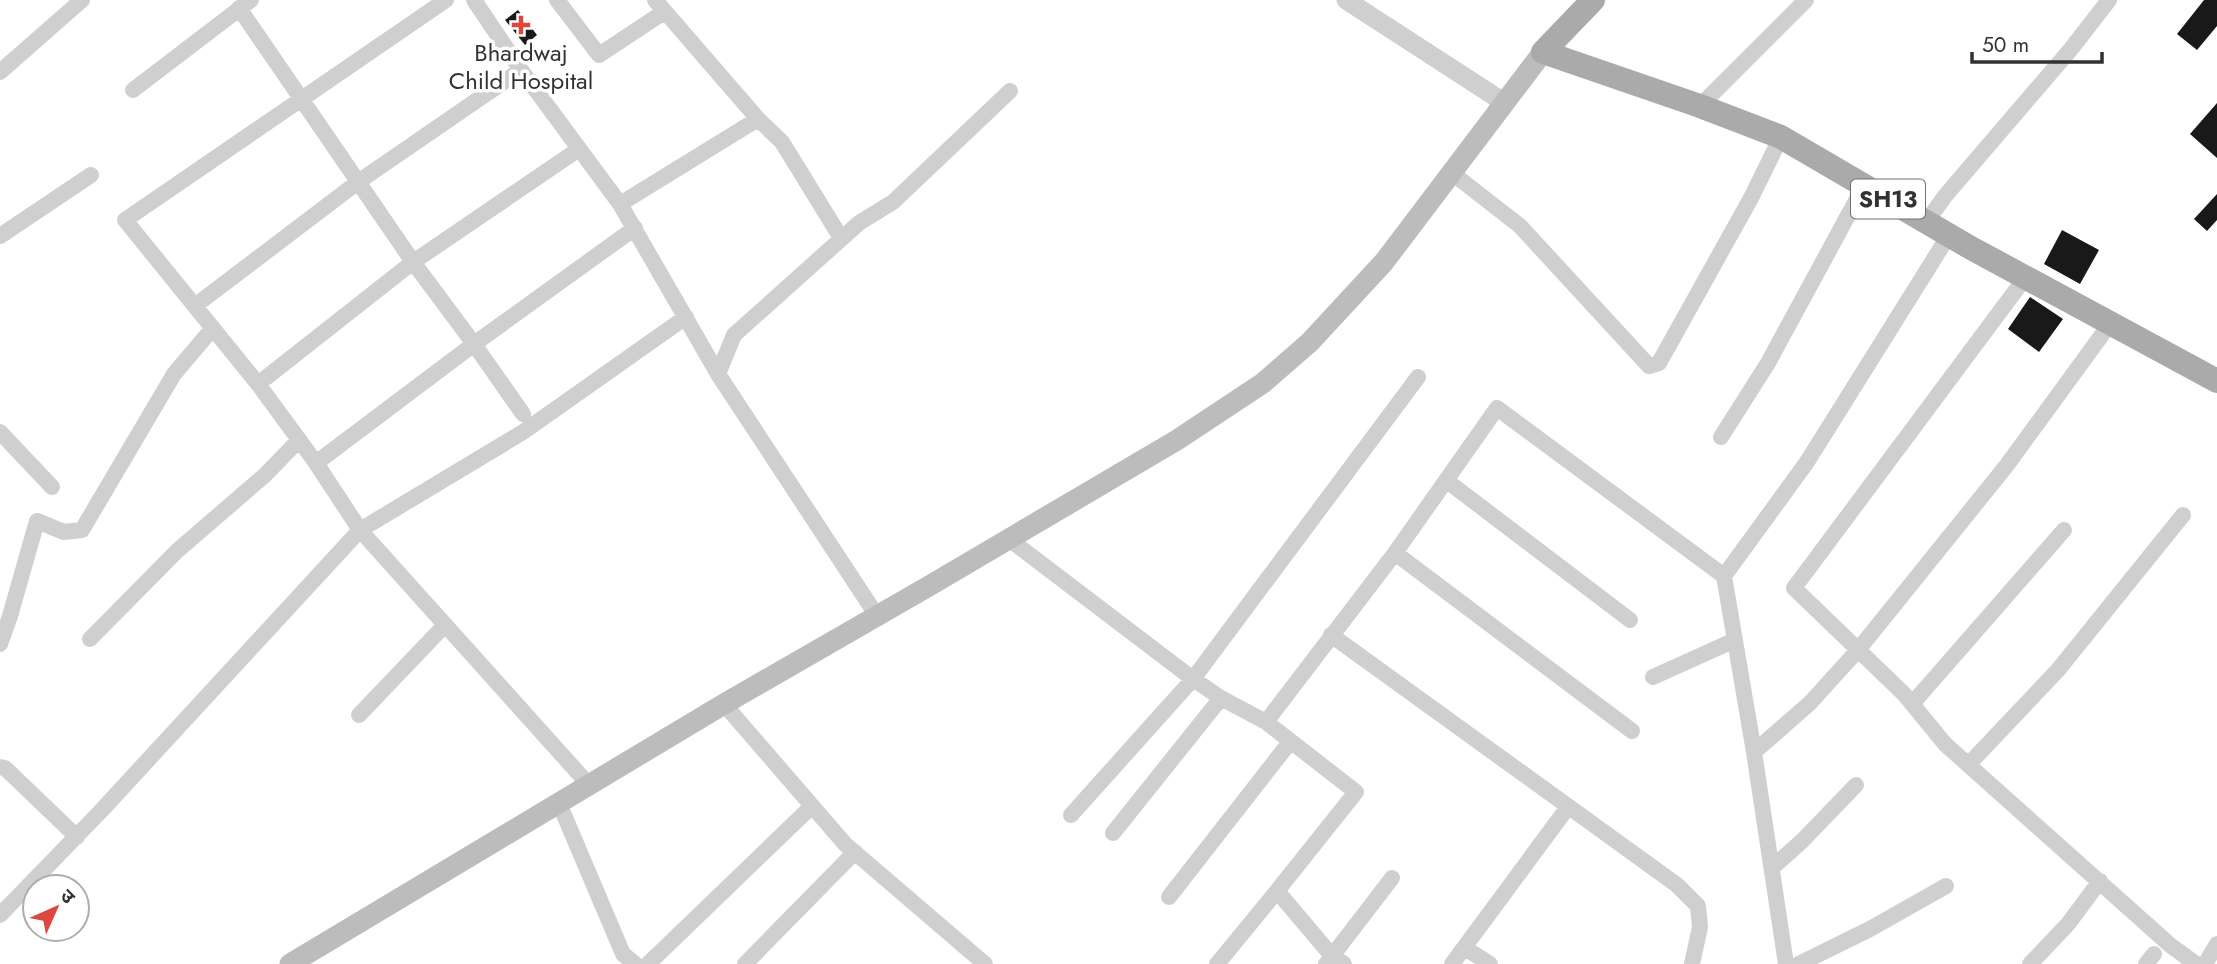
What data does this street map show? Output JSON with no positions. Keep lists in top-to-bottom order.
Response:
{
  "streets": {
    "main road": ["SH13"]
  },
  "places": {
    "health": ["Bhardwaj Child Hospital"]
  },
  "scale_bar": "50 m",
  "north": "top right"
}
